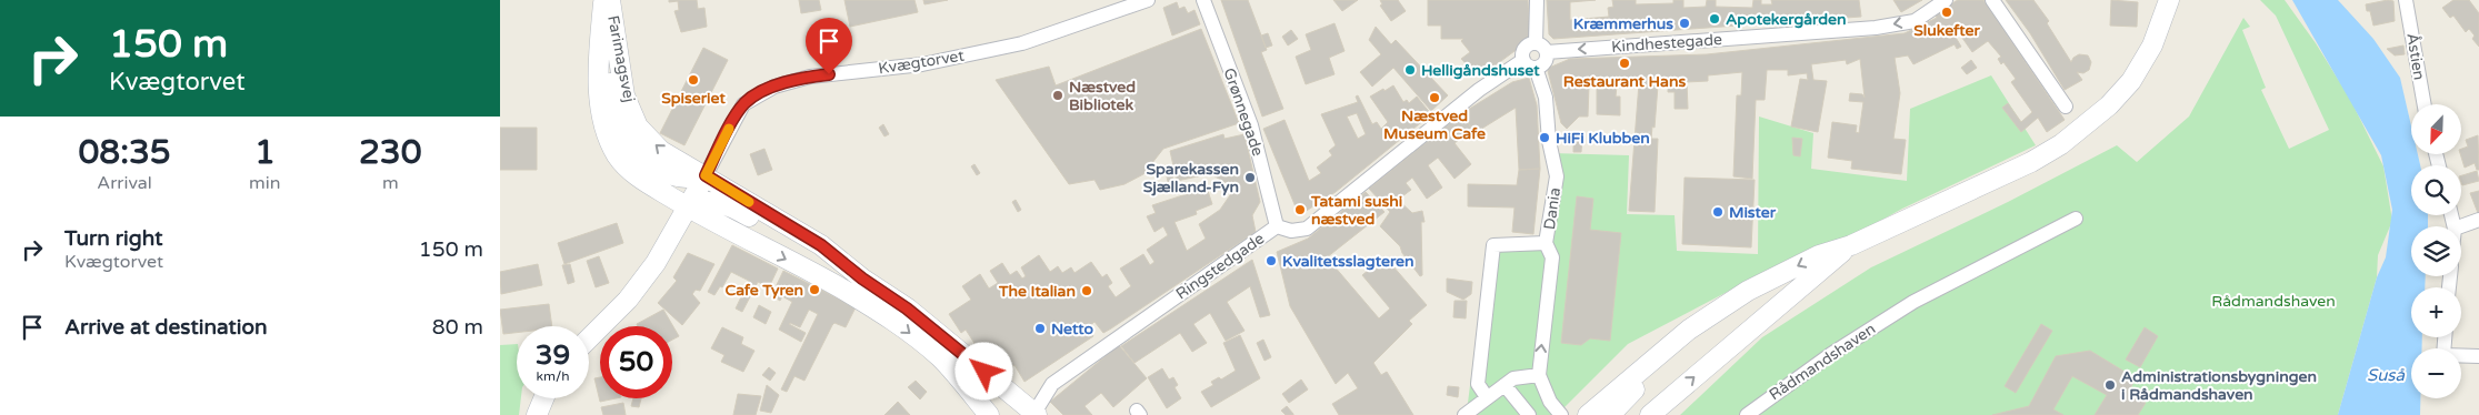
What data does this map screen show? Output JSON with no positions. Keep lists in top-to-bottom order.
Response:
{
  "streets": {
    "main road": ["Farimagsvej", "Kvægtorvet"],
    "street": [
      "Kindhestegade",
      "Åstien",
      "Grønnegade",
      "Dania",
      "Ringstedgade",
      "Rådmandshaven"
    ]
  },
  "crossings": [
    ["Kindhestegade", "Dania"],
    ["Kindhestegade", "Ringstedgade"],
    ["Farimagsvej", "Kvægtorvet"],
    ["Farimagsvej", "Ringstedgade"],
    ["Grønnegade", "Ringstedgade"],
    ["Dania", "Ringstedgade"]
  ],
  "one_way": ["Kindhestegade"],
  "water": ["Suså"],
  "parks": ["Rådmandshaven"],
  "places": [
    "Slukefter",
    "Apotekergården",
    "Kræmmerhus",
    "Restaurant Hans",
    "Helligåndshuset",
    "Spiseriet",
    "Næstved Bibliotek",
    "Næstved Museum Cafe",
    "HiFi Klubben",
    "Sparekassen Sjælland-Fyn",
    "Tatami sushi næstved",
    "Mister",
    "Kvalitetsslagteren",
    "Cafe Tyren",
    "The Italian",
    "Netto",
    "Administrationsbygningen i Rådmandshaven"
  ],
  "north": "bottom left",
  "page": {
    "turn": ["150 m", "Kvægtorvet"],
    "map_buttons": ["+", "−"],
    "eta": [
      "08:35",
      "Arrival",
      "1",
      "min",
      "230",
      "m"
    ],
    "list": [
      {
        "name": "Turn right",
        "note": "Kvægtorvet",
        "value": "150 m"
      },
      {
        "name": "Arrive at destination",
        "value": "80 m"
      }
    ],
    "speed": "39 km/h",
    "limit": "50"
  }
}
